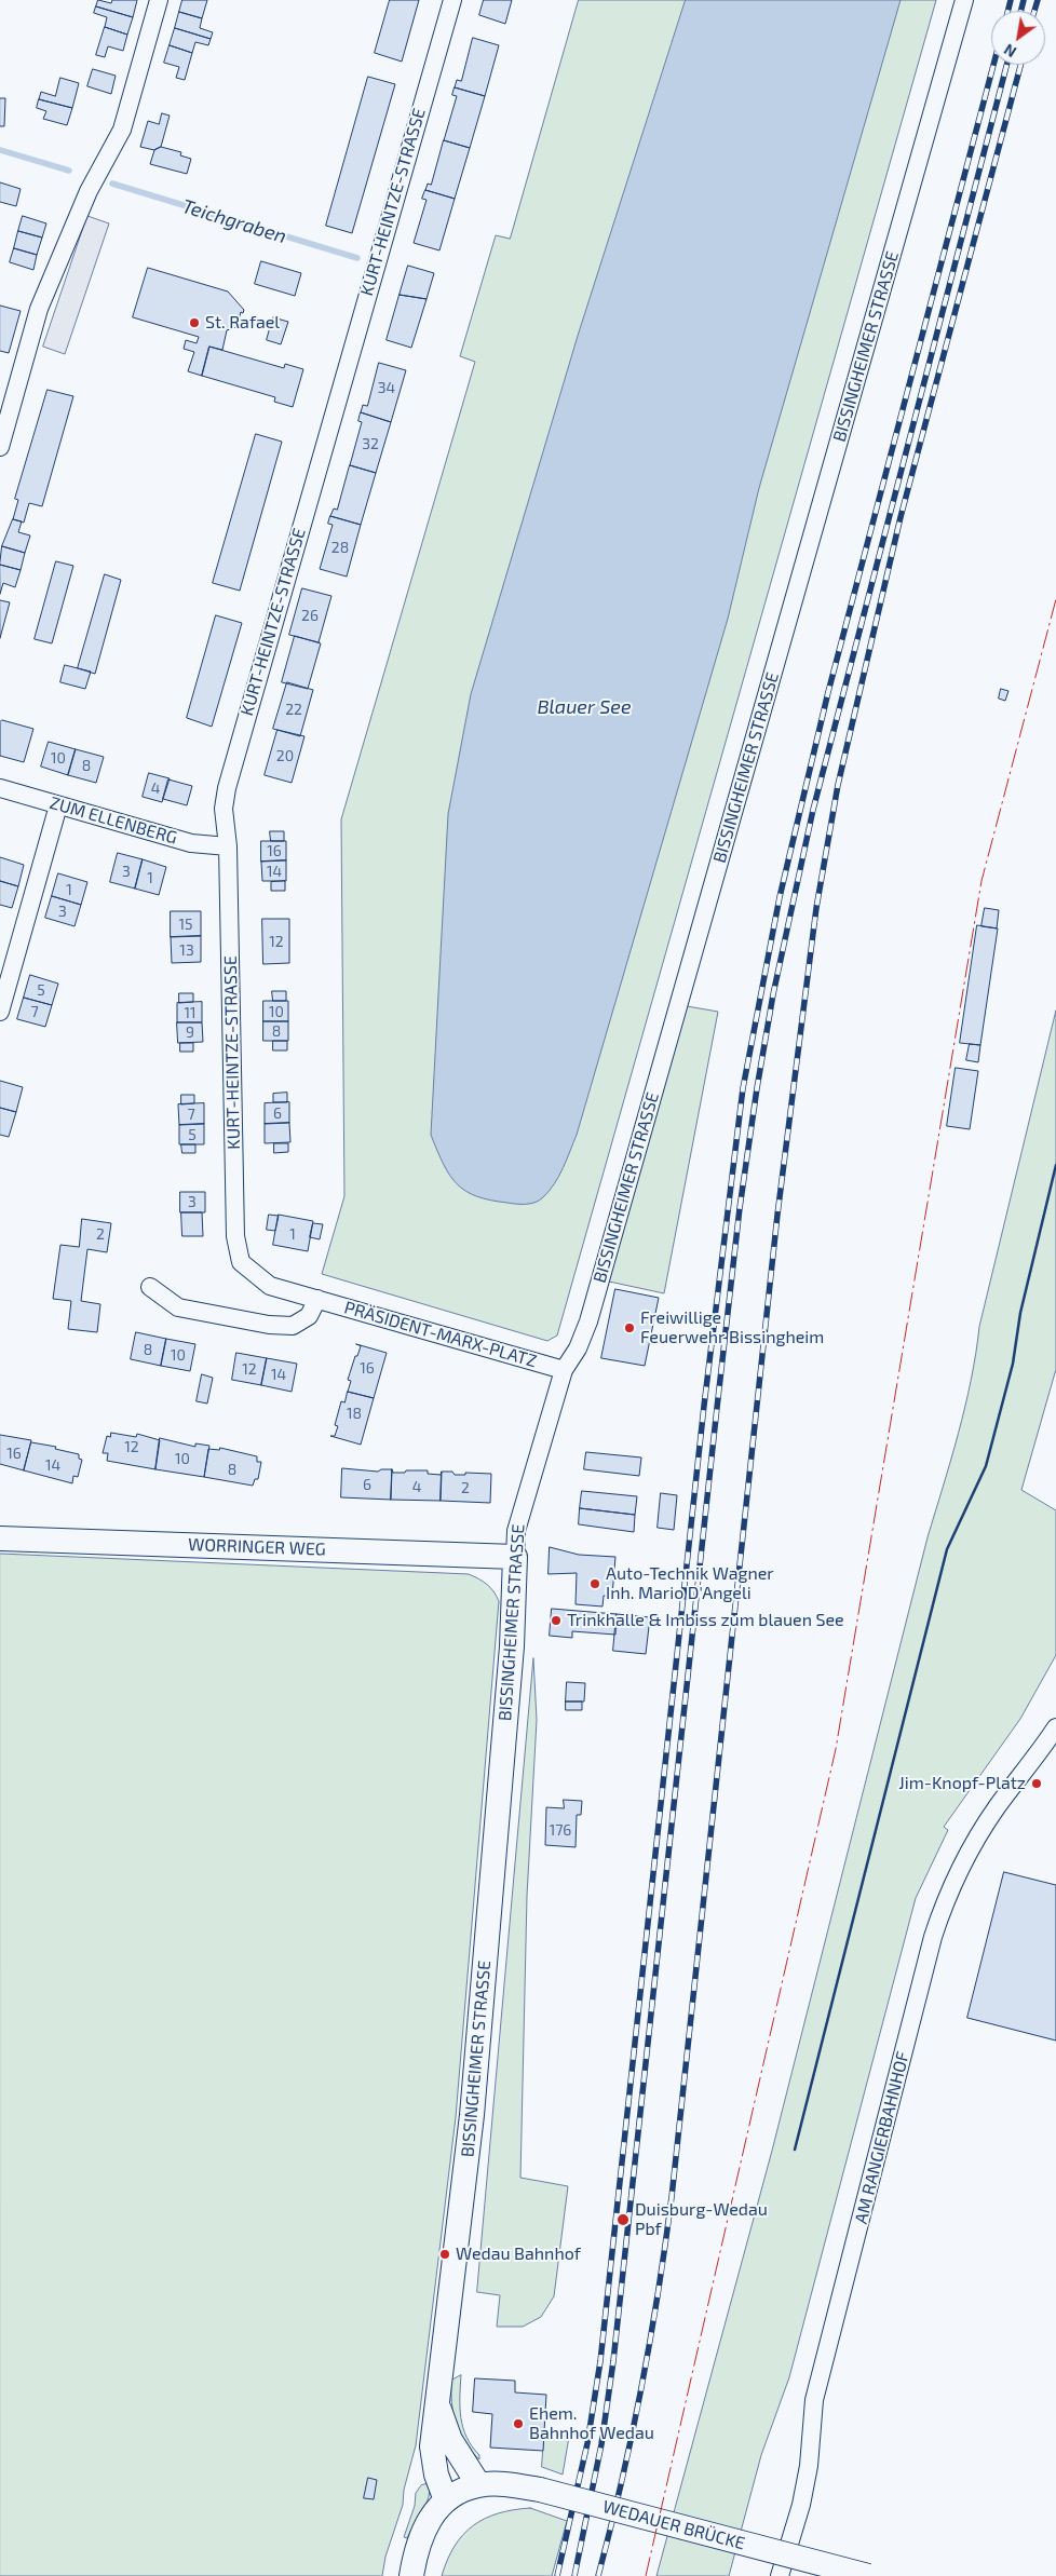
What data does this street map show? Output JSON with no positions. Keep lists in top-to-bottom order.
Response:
{
  "streets": {
    "street": [
      "KURT-HEINTZE-STRASSE",
      "BISSINGHEIMER STRASSE",
      "ZUM ELLENBERG",
      "PRÄSIDENT-MARX-PLATZ",
      "WORRINGER WEG",
      "AM RANGIERBAHNHOF",
      "WEDAUER BRÜCKE"
    ]
  },
  "crossings": [
    ["KURT-HEINTZE-STRASSE", "ZUM ELLENBERG"],
    ["KURT-HEINTZE-STRASSE", "PRÄSIDENT-MARX-PLATZ"],
    ["BISSINGHEIMER STRASSE", "PRÄSIDENT-MARX-PLATZ"],
    ["BISSINGHEIMER STRASSE", "WORRINGER WEG"],
    ["BISSINGHEIMER STRASSE", "WEDAUER BRÜCKE"]
  ],
  "water": ["Teichgraben", "Blauer See"],
  "places": [
    "St. Rafael",
    "Freiwillige Feuerwehr Bissingheim",
    "Auto-Technik Wagner Inh. Mario D'Angeli",
    "Trinkhalle & Imbiss zum blauen See",
    "Jim-Knopf-Platz",
    "Duisburg-Wedau Pbf",
    "Wedau Bahnhof",
    "Ehem. Bahnhof Wedau"
  ],
  "house_numbers": [
    "34",
    "32",
    "28",
    "26",
    "22",
    "20",
    "10",
    "8",
    "4",
    "16",
    "3",
    "14",
    "1",
    "1",
    "3",
    "15",
    "12",
    "13",
    "5",
    "7",
    "10",
    "11",
    "8",
    "9",
    "6",
    "7",
    "5",
    "3",
    "2",
    "1",
    "8",
    "10",
    "16",
    "12",
    "14",
    "18",
    "12",
    "16",
    "10",
    "14",
    "8",
    "6",
    "4",
    "2",
    "176"
  ],
  "north": "bottom left"
}
